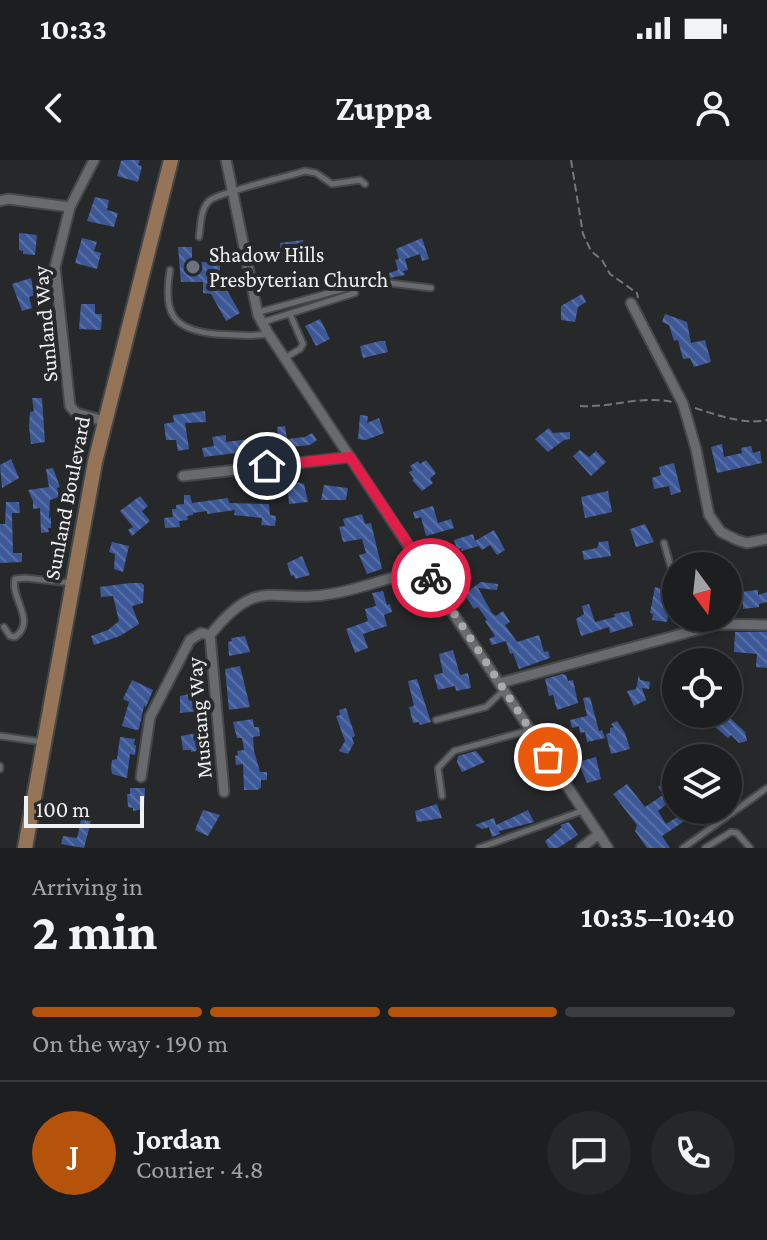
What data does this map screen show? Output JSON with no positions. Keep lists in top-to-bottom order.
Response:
{
  "streets": {
    "main road": ["Sunland Boulevard"],
    "street": ["Sunland Way", "Mustang Way"]
  },
  "crossings": [
    ["Sunland Way", "Sunland Boulevard"]
  ],
  "places": ["Shadow Hills Presbyterian Church"],
  "scale_bar": "100 m",
  "north": "bottom",
  "page": {
    "status": "10:33",
    "header": "Zuppa",
    "scale": "100 m",
    "heading": ["2 min", "Arriving in", "10:35–10:40"],
    "panel": ["Jordan", "Courier · 4.8"],
    "bar": "On the way · 190 m",
    "round": "J"
  }
}
